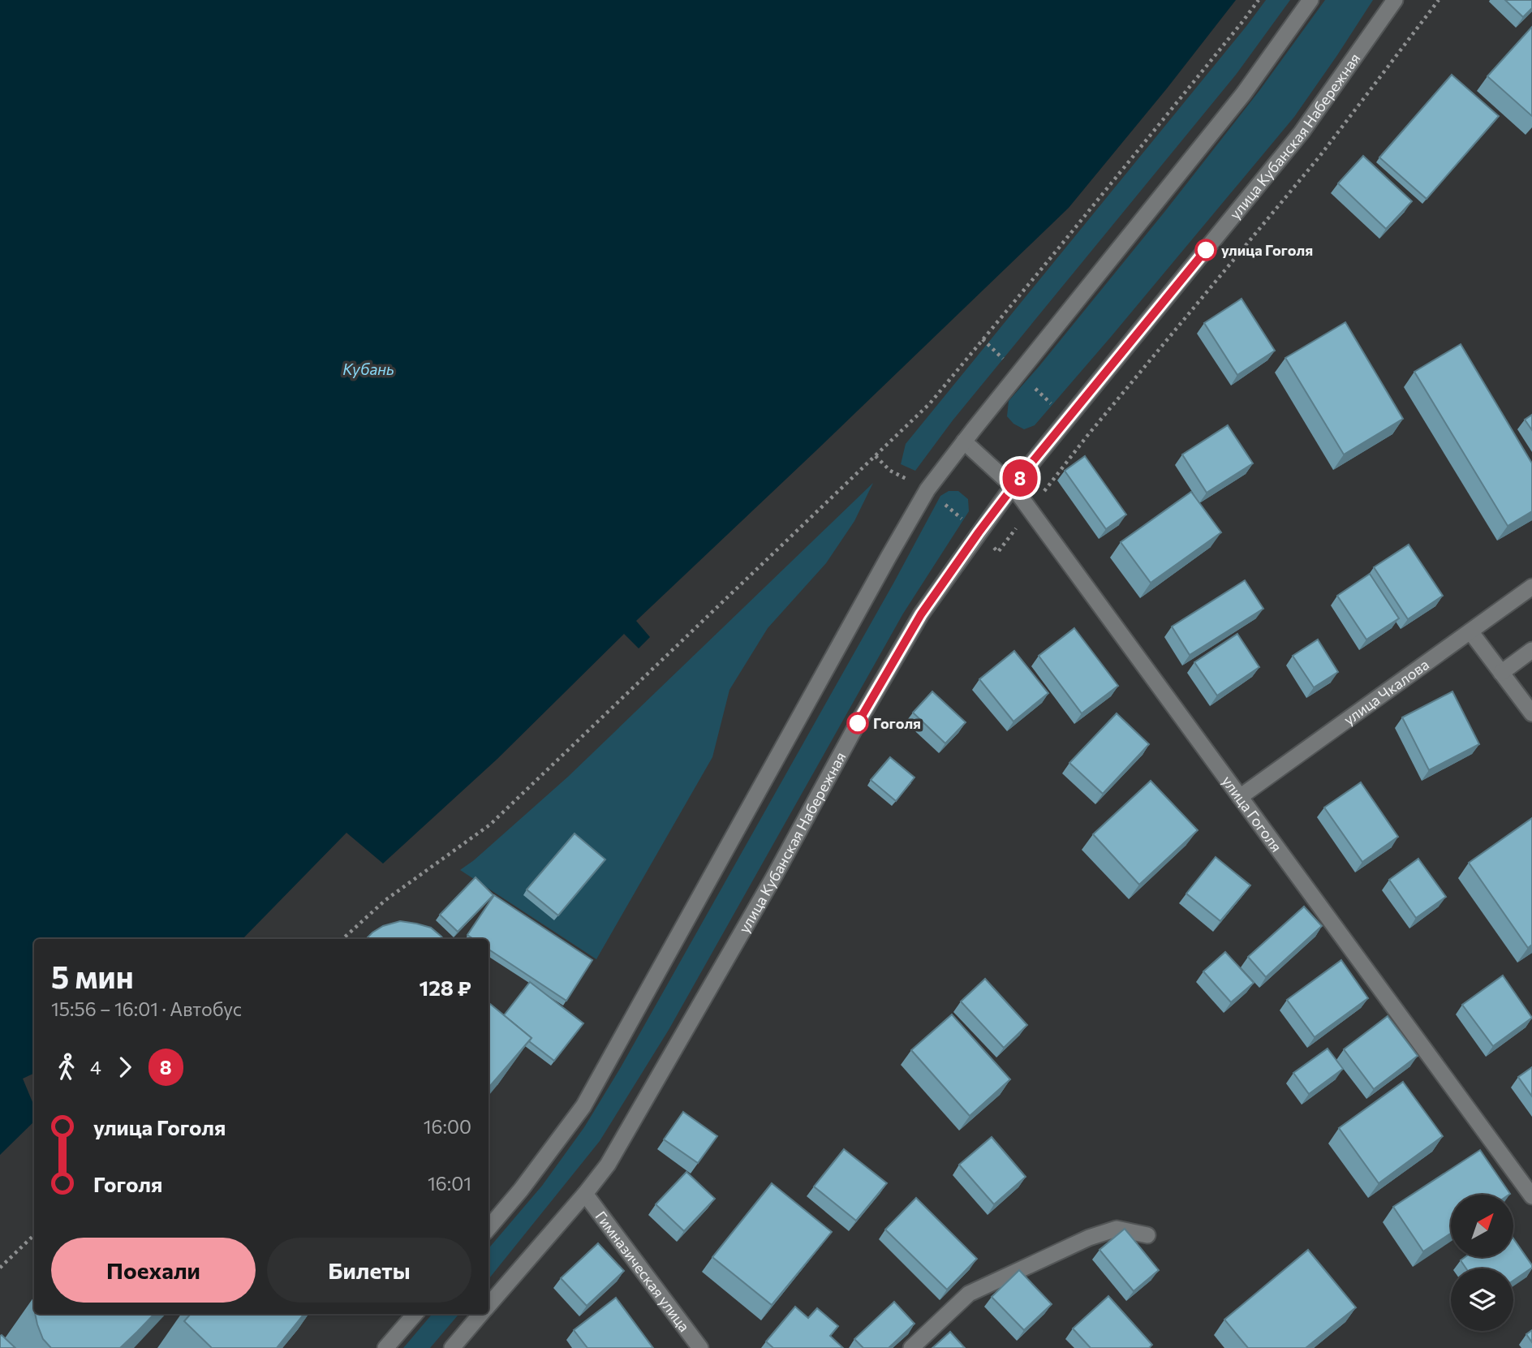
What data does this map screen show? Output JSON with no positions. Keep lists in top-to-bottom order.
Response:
{
  "streets": {
    "main road": [
      "улица Кубанская Набережная",
      "улица Чкалова",
      "улица Гоголя",
      "Гимназическая улица"
    ]
  },
  "crossings": [
    ["улица Кубанская Набережная", "улица Гоголя"],
    ["улица Кубанская Набережная", "Гимназическая улица"],
    ["улица Чкалова", "улица Гоголя"]
  ],
  "water": ["Кубань"],
  "places": ["улица Гоголя", "Гоголя"],
  "lines": ["bus line 8"],
  "north": "top right",
  "page": {
    "on_map": "8",
    "heading": ["5 мин", "15:56 – 16:01 · Автобус", "128 ₽"],
    "legs": ["4", "8"],
    "list": [
      {
        "name": "улица Гоголя",
        "value": "16:00"
      },
      {
        "name": "Гоголя",
        "value": "16:01"
      }
    ],
    "buttons": ["Поехали", "Билеты"]
  }
}
